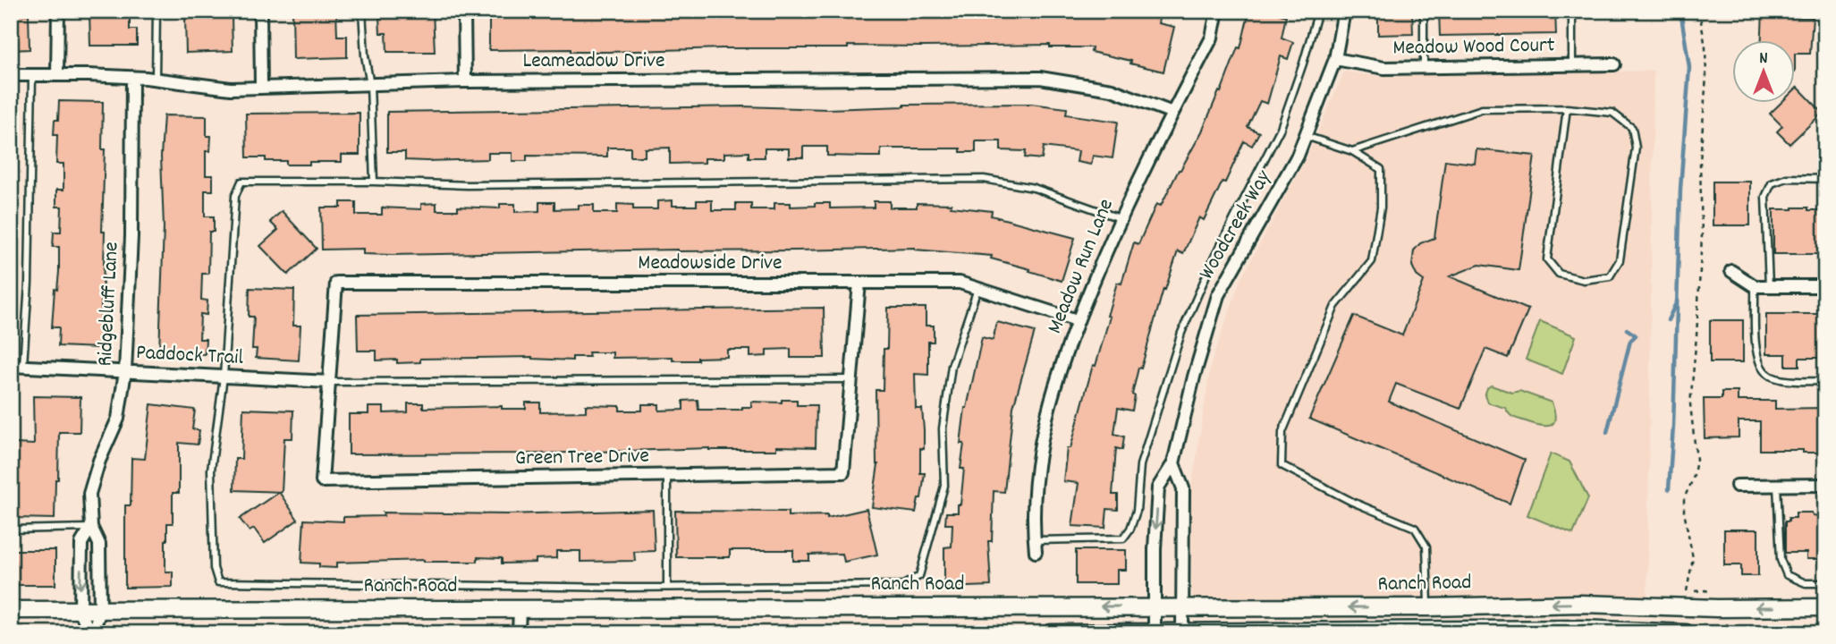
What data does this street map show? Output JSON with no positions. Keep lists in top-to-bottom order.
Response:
{
  "streets": {
    "main road": ["Ranch Road"],
    "street": [
      "Meadow Wood Court",
      "Leameadow Drive",
      "Woodcreek Way",
      "Meadowside Drive",
      "Meadow Run Lane",
      "Ridgebluff Lane",
      "Paddock Trail",
      "Green Tree Drive"
    ]
  },
  "crossings": [
    ["Meadow Wood Court", "Woodcreek Way"],
    ["Leameadow Drive", "Meadow Run Lane"],
    ["Leameadow Drive", "Ridgebluff Lane"],
    ["Woodcreek Way", "Ranch Road"],
    ["Meadowside Drive", "Meadow Run Lane"],
    ["Meadowside Drive", "Paddock Trail"],
    ["Meadowside Drive", "Green Tree Drive"],
    ["Ridgebluff Lane", "Paddock Trail"],
    ["Paddock Trail", "Green Tree Drive"]
  ],
  "north": "top"
}
